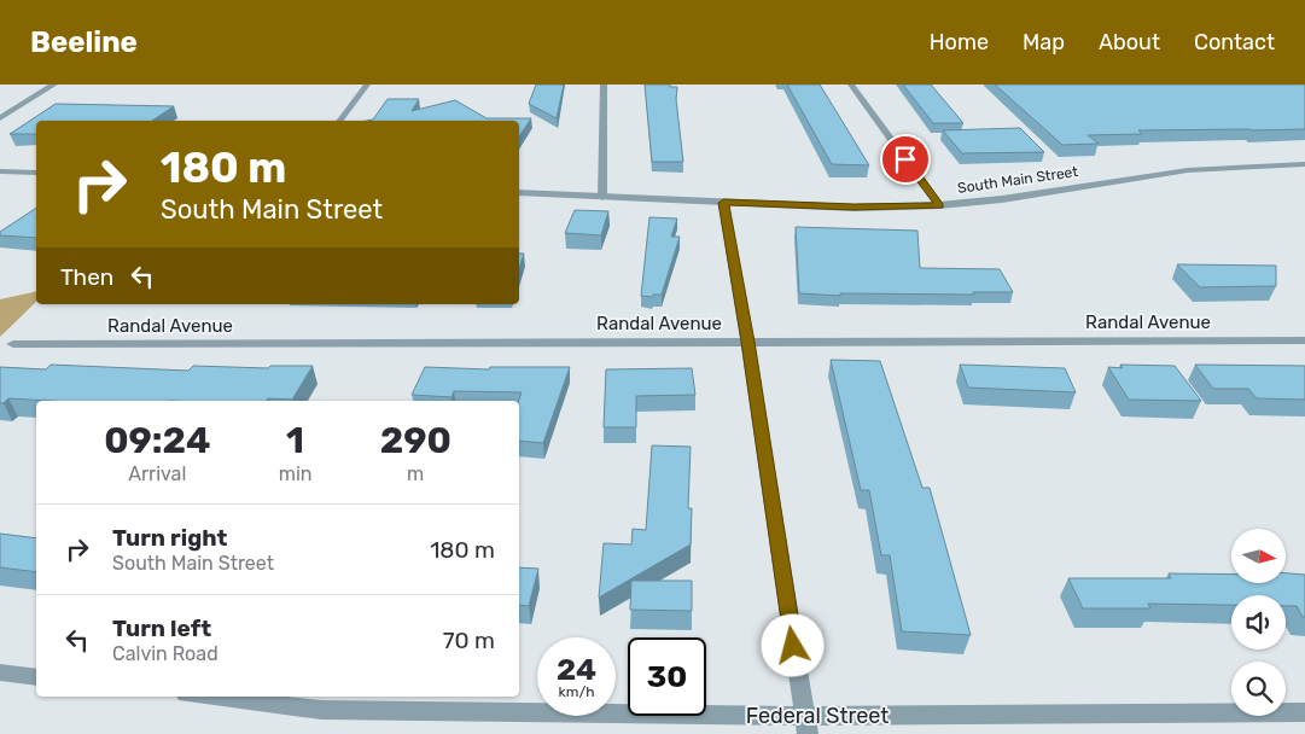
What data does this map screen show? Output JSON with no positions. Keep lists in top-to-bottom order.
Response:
{
  "streets": {
    "street": ["South Main Street", "Randal Avenue", "Federal Street"]
  },
  "north": "right",
  "page": {
    "header": "Beeline",
    "nav": [
      "Home",
      "Map",
      "About",
      "Contact"
    ],
    "turn": ["180 m", "South Main Street"],
    "then": "Then",
    "eta": [
      "09:24",
      "Arrival",
      "1",
      "min",
      "290",
      "m"
    ],
    "list": [
      {
        "name": "Turn right",
        "note": "South Main Street",
        "value": "180 m"
      },
      {
        "name": "Turn left",
        "note": "Calvin Road",
        "value": "70 m"
      }
    ],
    "speed": "24 km/h",
    "limit": "30"
  }
}
